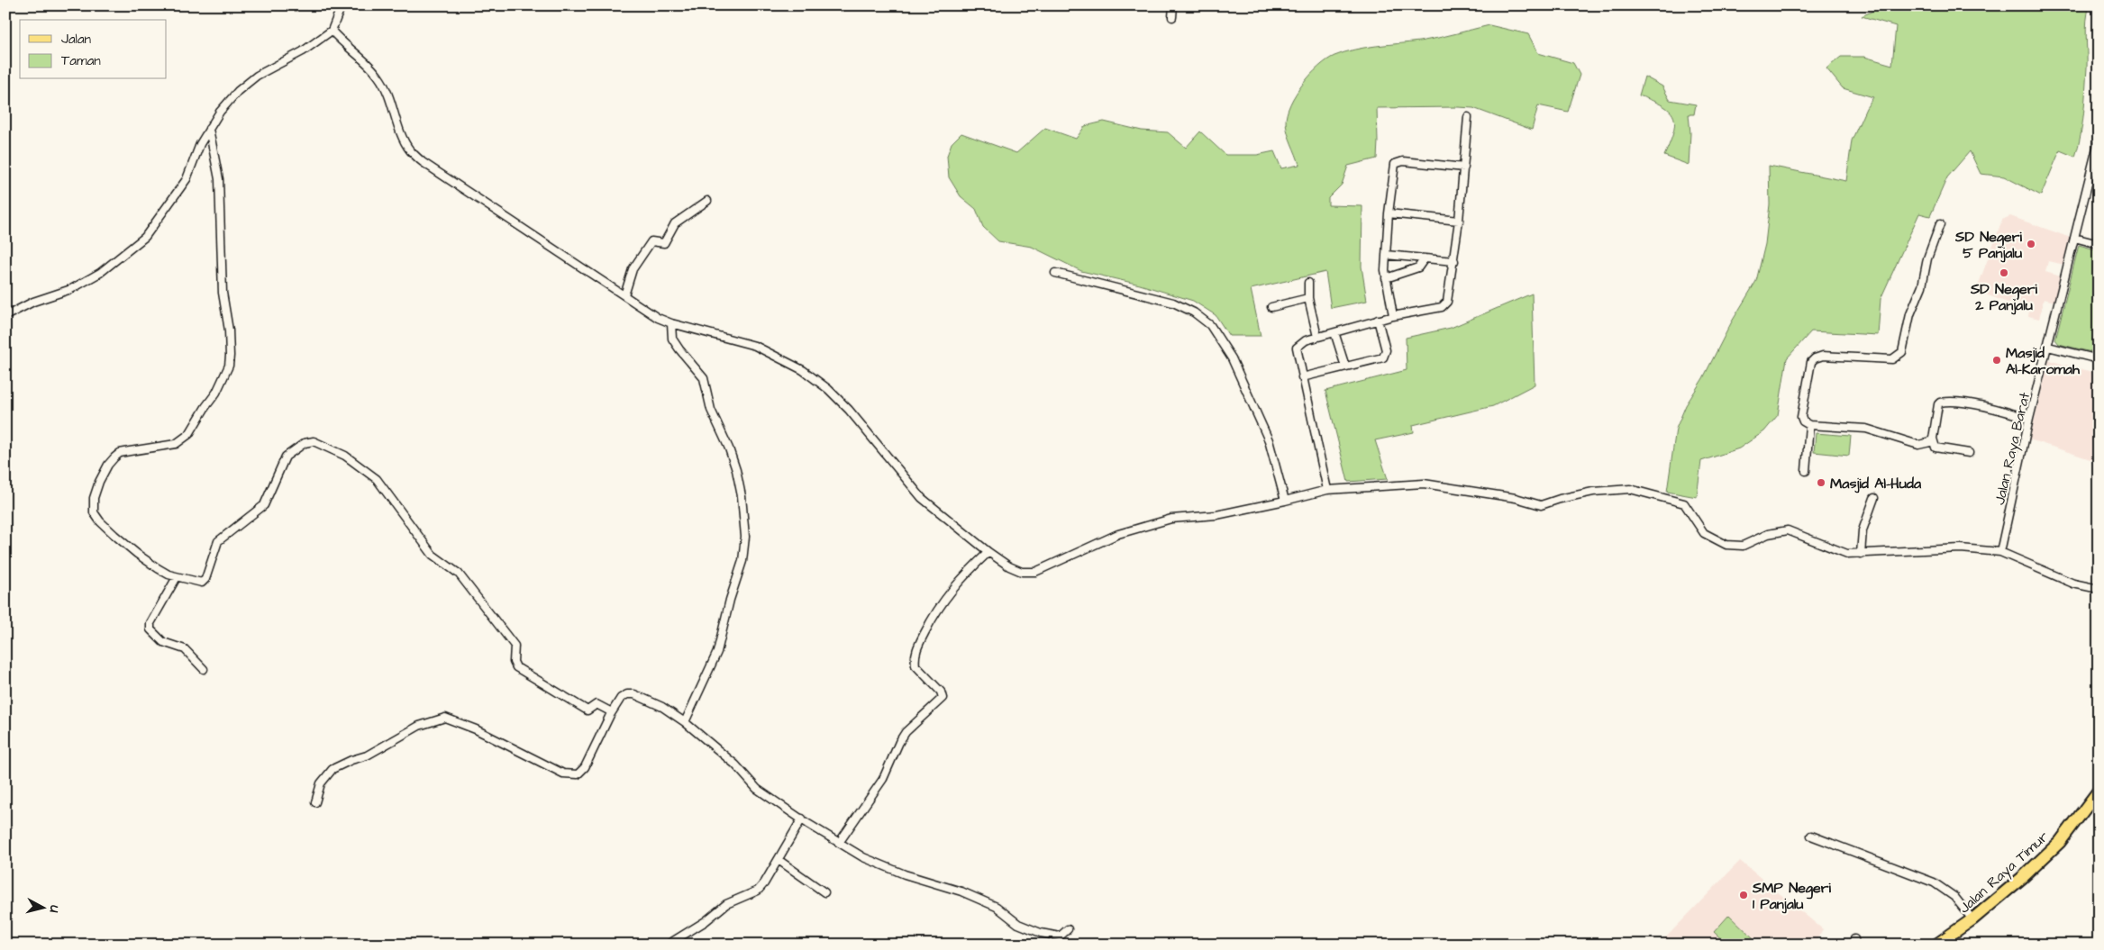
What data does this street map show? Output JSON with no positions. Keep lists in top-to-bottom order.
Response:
{
  "streets": {
    "main road": ["Jalan Raya Timur"],
    "street": ["Jalan Raya Barat"]
  },
  "places": [
    "SD Negeri 5 Panjalu",
    "SD Negeri 2 Panjalu",
    "Masjid Al-Karomah",
    "Masjid Al-Huda",
    "SMP Negeri 1 Panjalu"
  ],
  "legend": ["Jalan", "Taman"],
  "north": "right"
}
